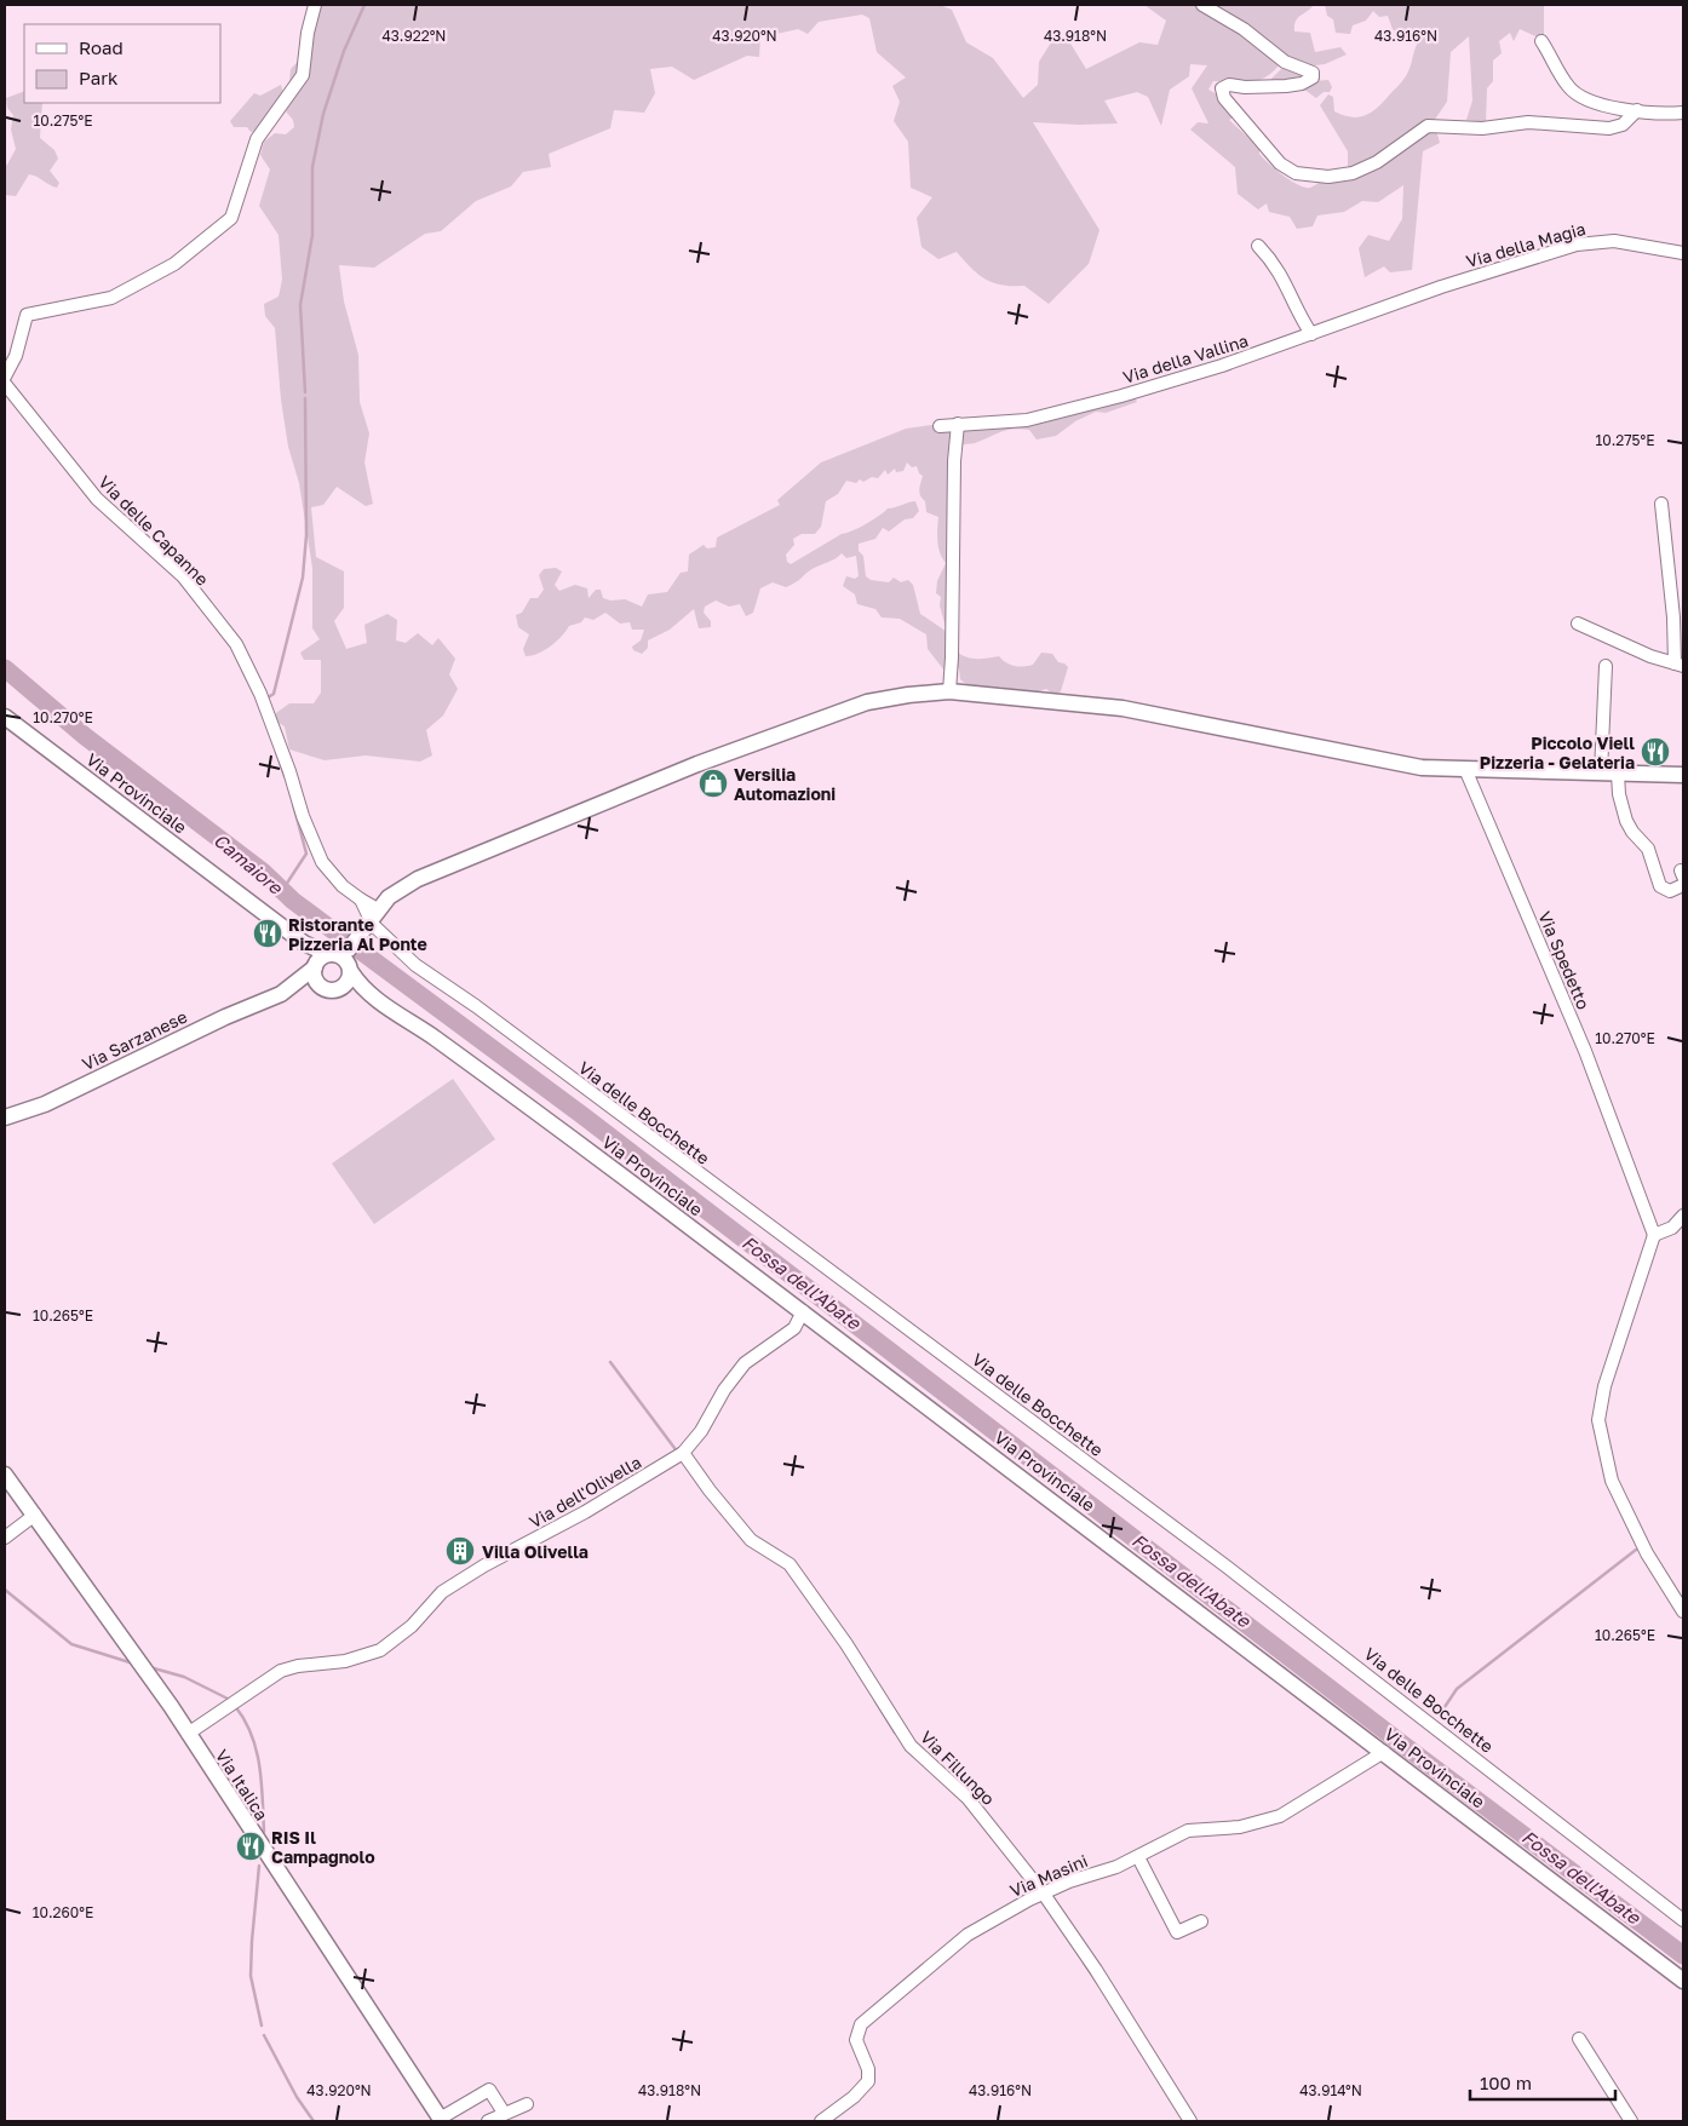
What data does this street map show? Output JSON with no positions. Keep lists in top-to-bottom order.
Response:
{
  "streets": {
    "main road": ["Via Provinciale", "Via Sarzanese", "Via Italica"],
    "street": [
      "Via della Magia",
      "Via della Vallina",
      "Via delle Capanne",
      "Via Spedetto",
      "Via delle Bocchette",
      "Via dell'Olivella",
      "Via Fillungo",
      "Via Masini"
    ]
  },
  "crossings": [
    ["Via della Magia", "Via della Vallina"],
    ["Via delle Capanne", "Via delle Bocchette"],
    ["Via Provinciale", "Via Sarzanese"],
    ["Via Provinciale", "Via dell'Olivella"],
    ["Via Provinciale", "Via Masini"],
    ["Via dell'Olivella", "Via Fillungo"],
    ["Via dell'Olivella", "Via Italica"],
    ["Via Fillungo", "Via Masini"]
  ],
  "water": ["Camaiore", "Fossa dell'Abate"],
  "places": {
    "restaurant": ["Piccolo Viell Pizzeria - Gelateria", "Ristorante Pizzeria Al Ponte", "RIS Il Campagnolo"],
    "shop": ["Versilia Automazioni"],
    "building": ["Villa Olivella"]
  },
  "legend": ["Road", "Park"],
  "scale_bar": "100 m",
  "coordinates": [
    "43.922°N",
    "43.920°N",
    "43.918°N",
    "43.916°N",
    "10.275°E",
    "10.270°E",
    "10.265°E",
    "10.260°E",
    "43.914°N"
  ]
}
